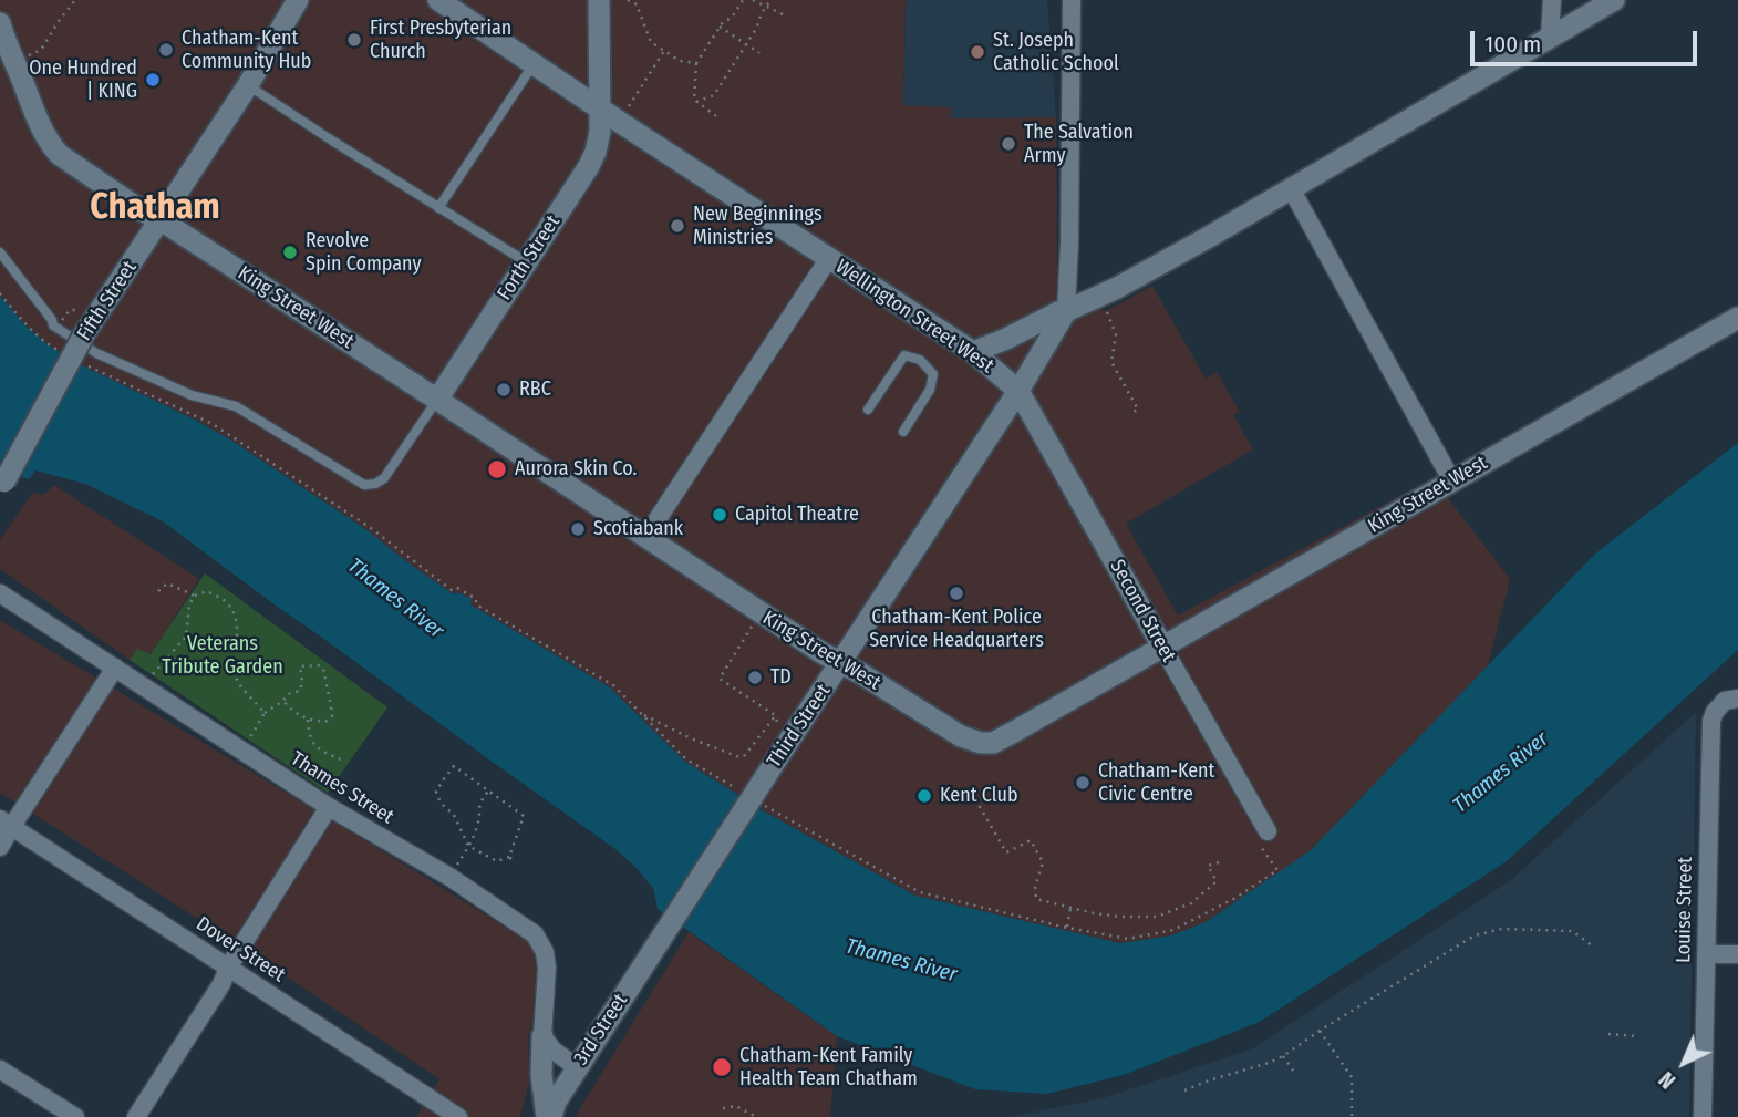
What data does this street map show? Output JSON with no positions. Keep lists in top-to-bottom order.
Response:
{
  "streets": {
    "street": [
      "Forth Street",
      "Fifth Street",
      "King Street West",
      "Wellington Street West",
      "Second Street",
      "Third Street",
      "Thames Street",
      "Louise Street",
      "Dover Street",
      "3rd Street"
    ]
  },
  "crossings": [
    ["Forth Street", "King Street West"],
    ["Forth Street", "Wellington Street West"],
    ["Fifth Street", "King Street West"],
    ["King Street West", "Second Street"],
    ["King Street West", "Third Street"],
    ["Wellington Street West", "Second Street"],
    ["Wellington Street West", "Third Street"],
    ["Second Street", "Third Street"],
    ["Third Street", "3rd Street"]
  ],
  "districts": ["Chatham"],
  "water": ["Thames River"],
  "parks": ["Veterans Tribute Garden"],
  "places": [
    "First Presbyterian Church",
    "Chatham-Kent Community Hub",
    "St. Joseph Catholic School",
    "One Hundred | KING",
    "The Salvation Army",
    "New Beginnings Ministries",
    "Revolve Spin Company",
    "RBC",
    "Aurora Skin Co.",
    "Capitol Theatre",
    "Scotiabank",
    "Chatham-Kent Police Service Headquarters",
    "TD",
    "Chatham-Kent Civic Centre",
    "Kent Club",
    "Chatham-Kent Family Health Team Chatham"
  ],
  "scale_bar": "100 m",
  "north": "bottom left"
}
